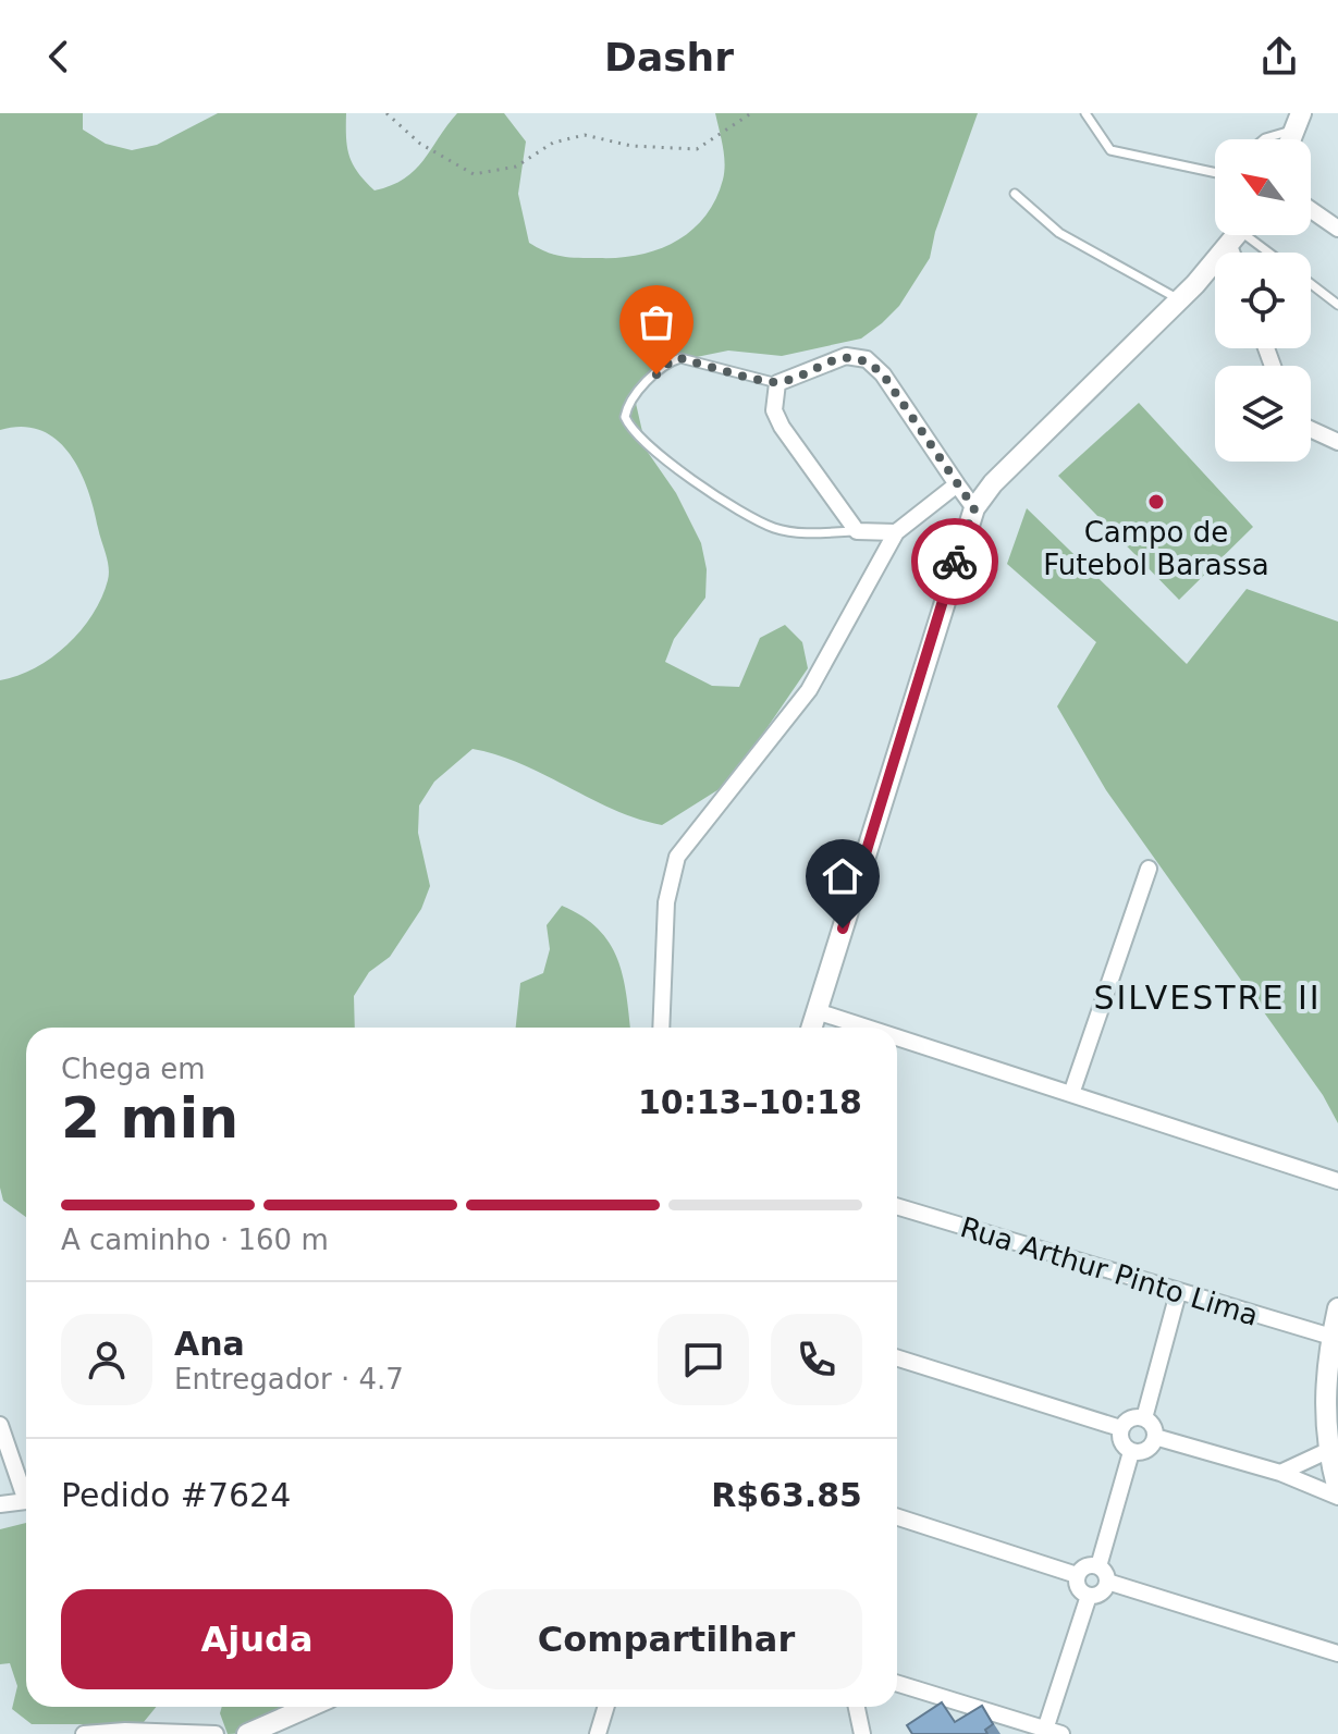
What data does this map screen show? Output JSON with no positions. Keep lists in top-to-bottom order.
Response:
{
  "streets": {
    "street": ["Rua Arthur Pinto Lima"]
  },
  "districts": ["SILVESTRE II"],
  "places": ["Campo de Futebol Barassa"],
  "north": "top left",
  "page": {
    "header": "Dashr",
    "heading": ["2 min", "Chega em", "10:13–10:18"],
    "panel": [
      "Ana",
      "Entregador · 4.7",
      "Pedido #7624",
      "R$63.85"
    ],
    "bar": "A caminho · 160 m",
    "buttons": ["Ajuda", "Compartilhar"]
  }
}
